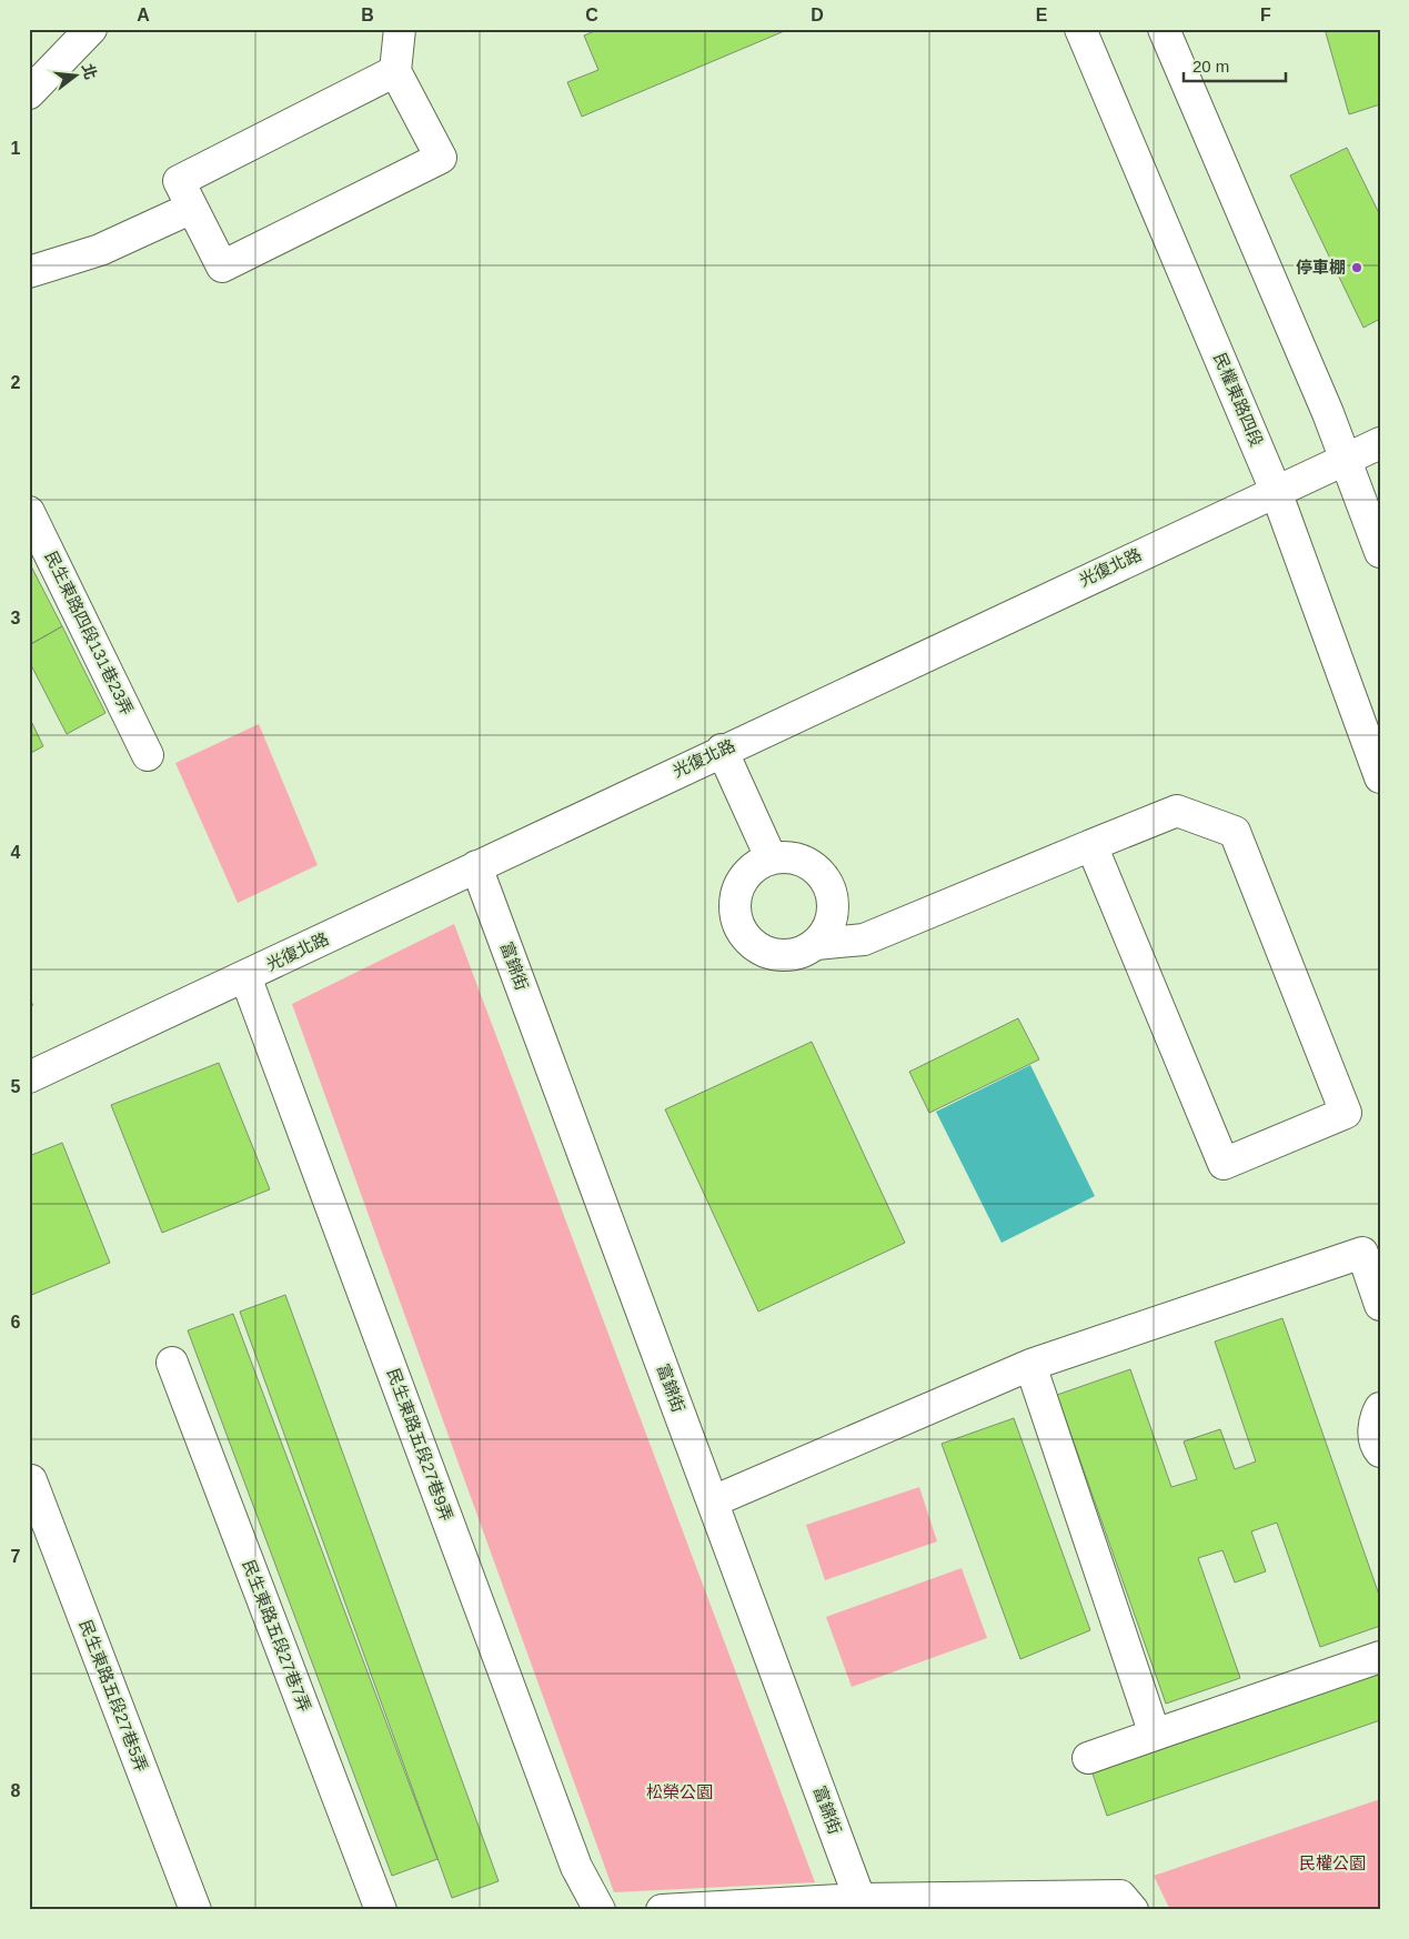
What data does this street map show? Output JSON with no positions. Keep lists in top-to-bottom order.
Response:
{
  "streets": {
    "street": [
      "民權東路四段",
      "光復北路",
      "民生東路四段131巷23弄",
      "富錦街",
      "民生東路五段27巷9弄",
      "民生東路五段27巷7弄",
      "民生東路五段27巷5弄"
    ]
  },
  "crossings": [
    ["民權東路四段", "光復北路"],
    ["光復北路", "富錦街"],
    ["光復北路", "民生東路五段27巷9弄"]
  ],
  "parks": ["松榮公園", "民權公園"],
  "places": ["停車棚"],
  "scale_bar": "20 m",
  "north": "right",
  "grid": {
    "columns": [
      "A",
      "B",
      "C",
      "D",
      "E",
      "F"
    ],
    "rows": [
      "1",
      "2",
      "3",
      "4",
      "5",
      "6",
      "7",
      "8"
    ]
  }
}
